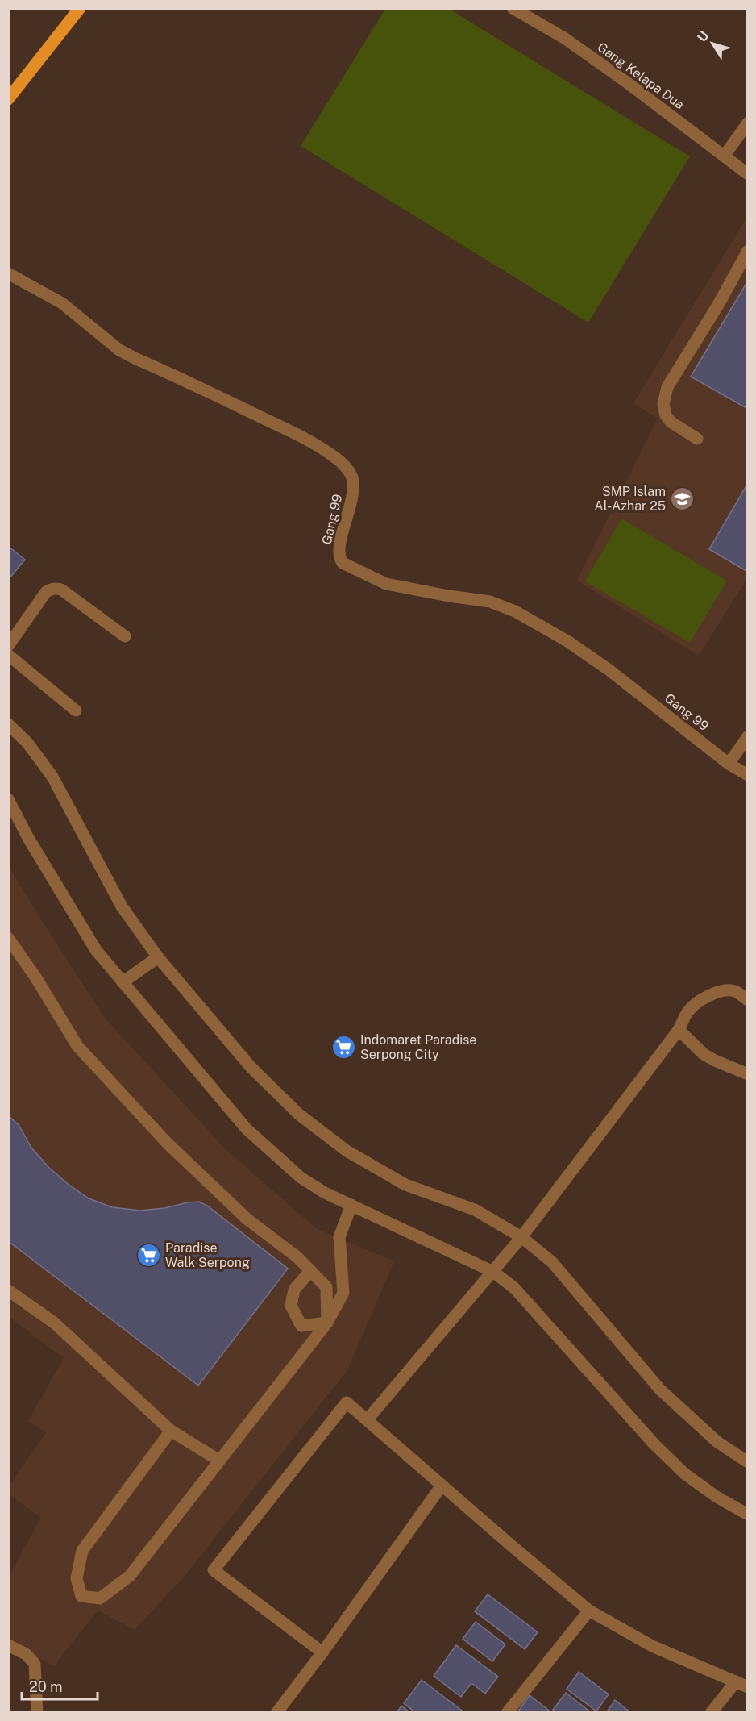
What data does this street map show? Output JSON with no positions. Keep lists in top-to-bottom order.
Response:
{
  "streets": {
    "street": ["Gang Kelapa Dua", "Gang 99"]
  },
  "places": {
    "school or university": ["SMP Islam Al-Azhar 25"],
    "supermarket": ["Indomaret Paradise Serpong City", "Paradise Walk Serpong"]
  },
  "scale_bar": "20 m",
  "north": "top left"
}
